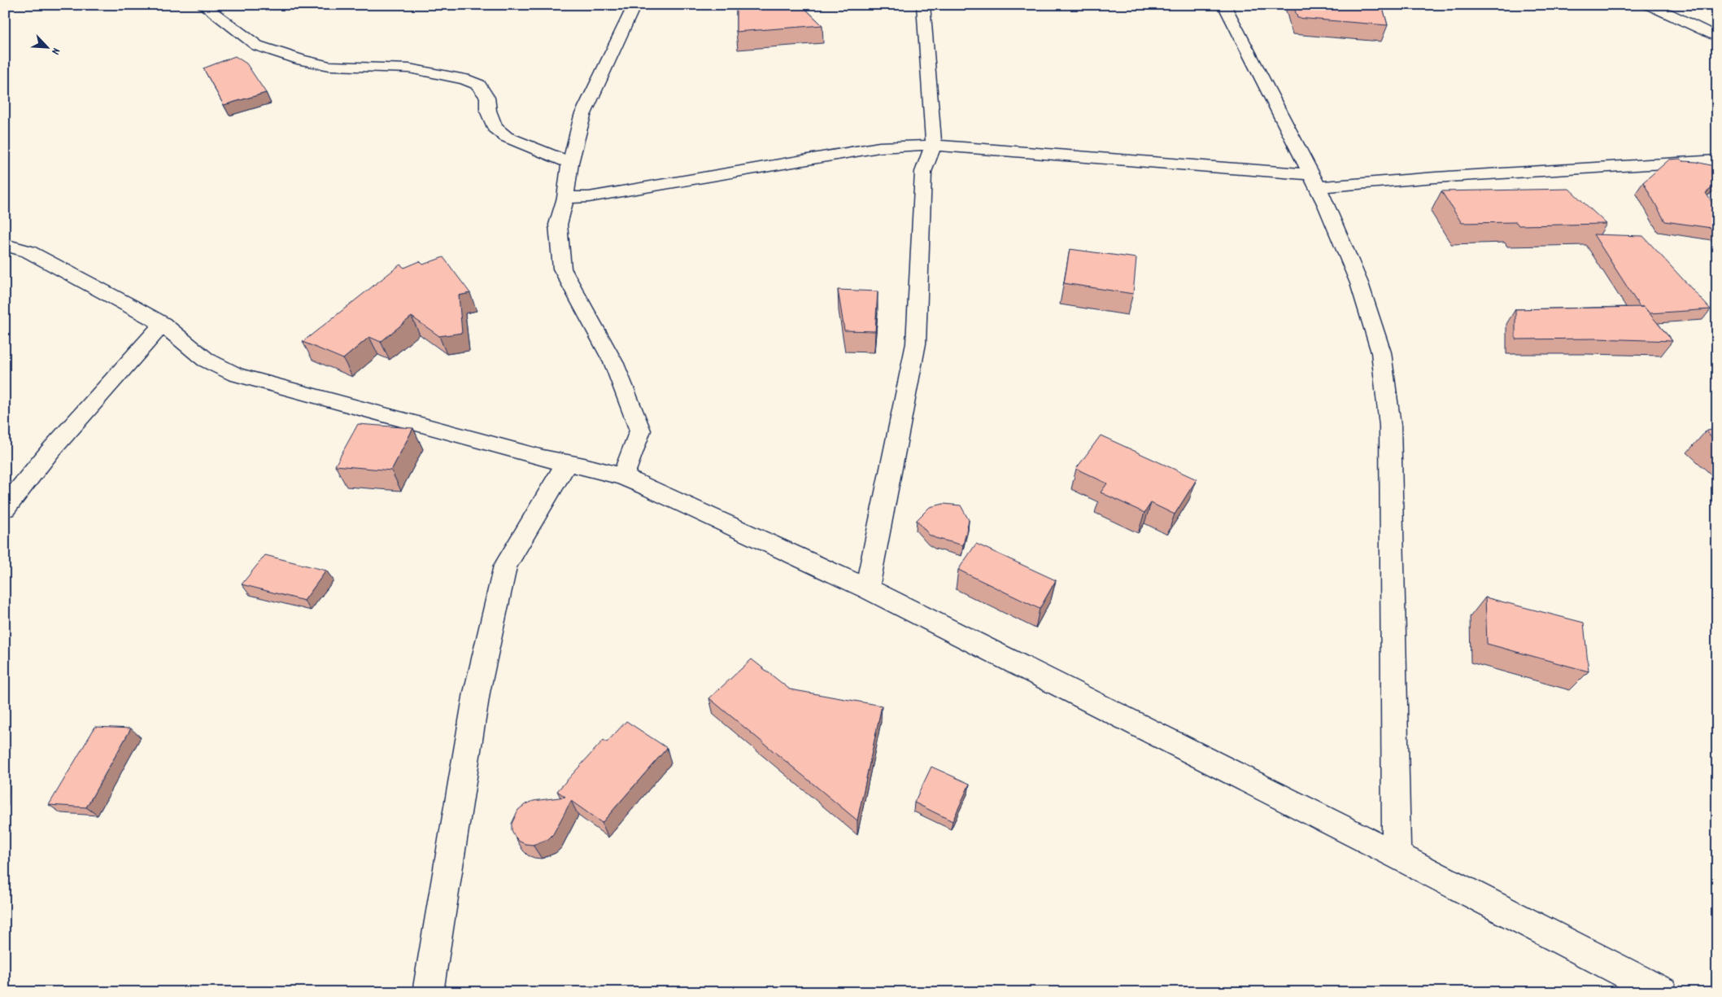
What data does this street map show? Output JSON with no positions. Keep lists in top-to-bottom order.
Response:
{
  "north": "bottom right"
}
